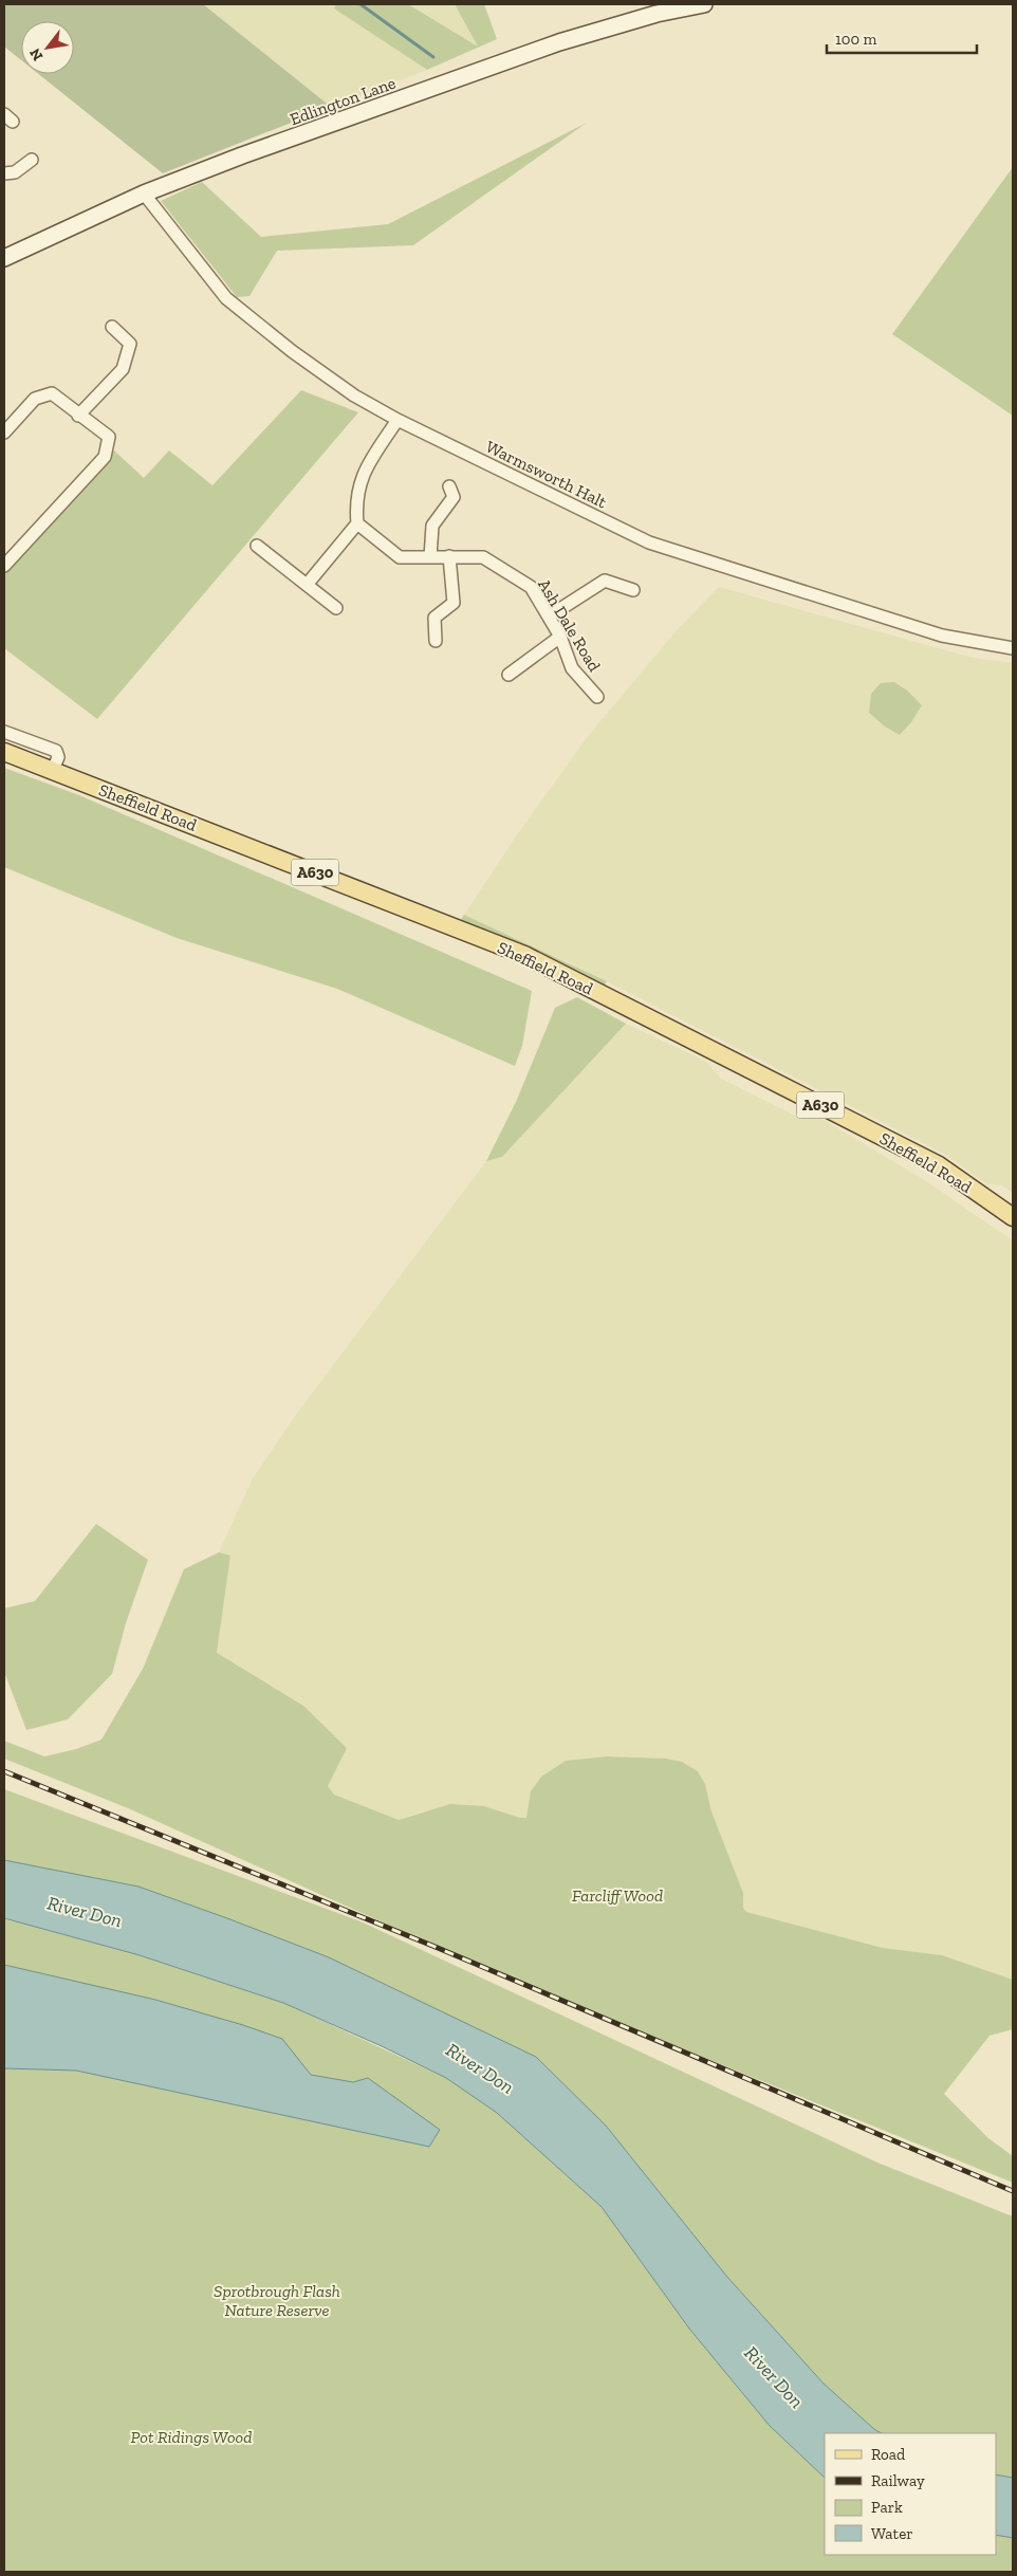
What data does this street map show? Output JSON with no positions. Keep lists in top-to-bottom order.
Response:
{
  "streets": {
    "main road": ["Edlington Lane", "Sheffield Road", "A630"],
    "street": ["Warmsworth Halt", "Ash Dale Road"]
  },
  "crossings": [
    ["Edlington Lane", "Warmsworth Halt"]
  ],
  "water": ["River Don"],
  "parks": ["Farcliff Wood", "Sprotbrough Flash Nature Reserve", "Pot Ridings Wood"],
  "legend": [
    "Road",
    "Railway",
    "Park",
    "Water"
  ],
  "scale_bar": "100 m",
  "north": "bottom left"
}
